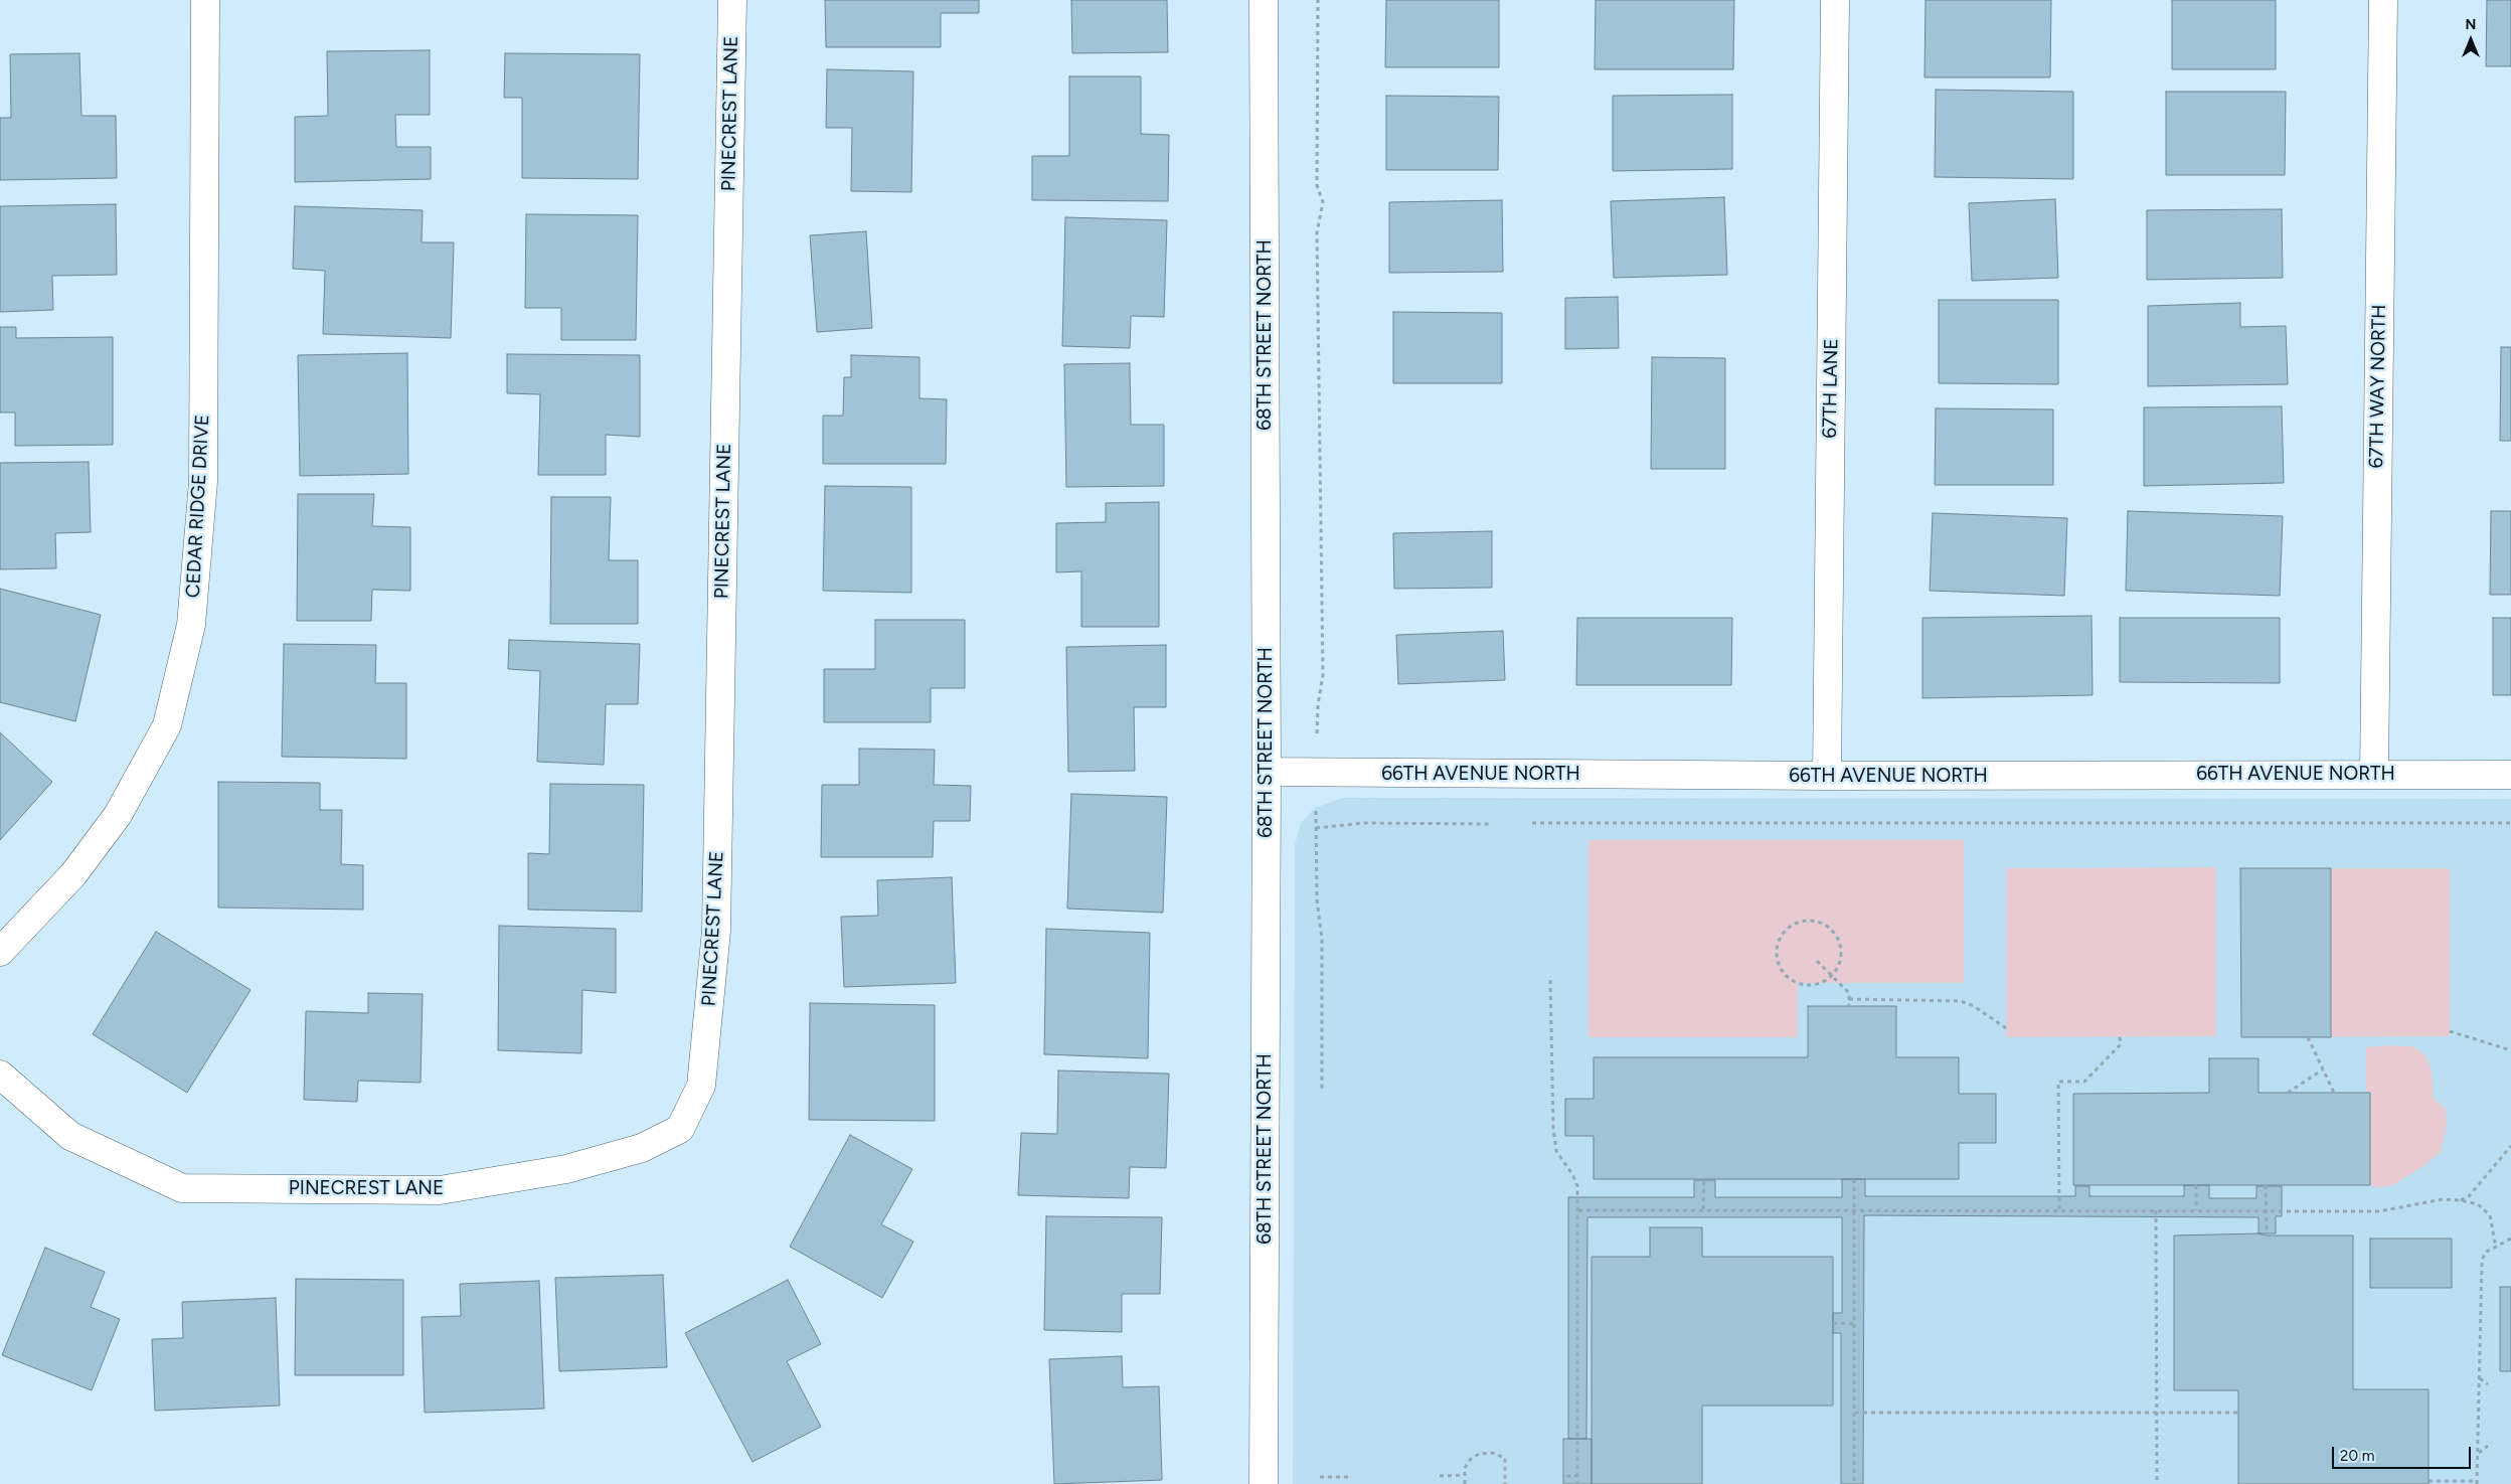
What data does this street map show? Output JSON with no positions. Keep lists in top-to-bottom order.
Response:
{
  "streets": {
    "street": [
      "PINECREST LANE",
      "68TH STREET NORTH",
      "67TH WAY NORTH",
      "67TH LANE",
      "CEDAR RIDGE DRIVE",
      "66TH AVENUE NORTH"
    ]
  },
  "crossings": [
    ["68TH STREET NORTH", "66TH AVENUE NORTH"],
    ["67TH WAY NORTH", "66TH AVENUE NORTH"],
    ["67TH LANE", "66TH AVENUE NORTH"]
  ],
  "scale_bar": "20 m",
  "north": "top"
}
